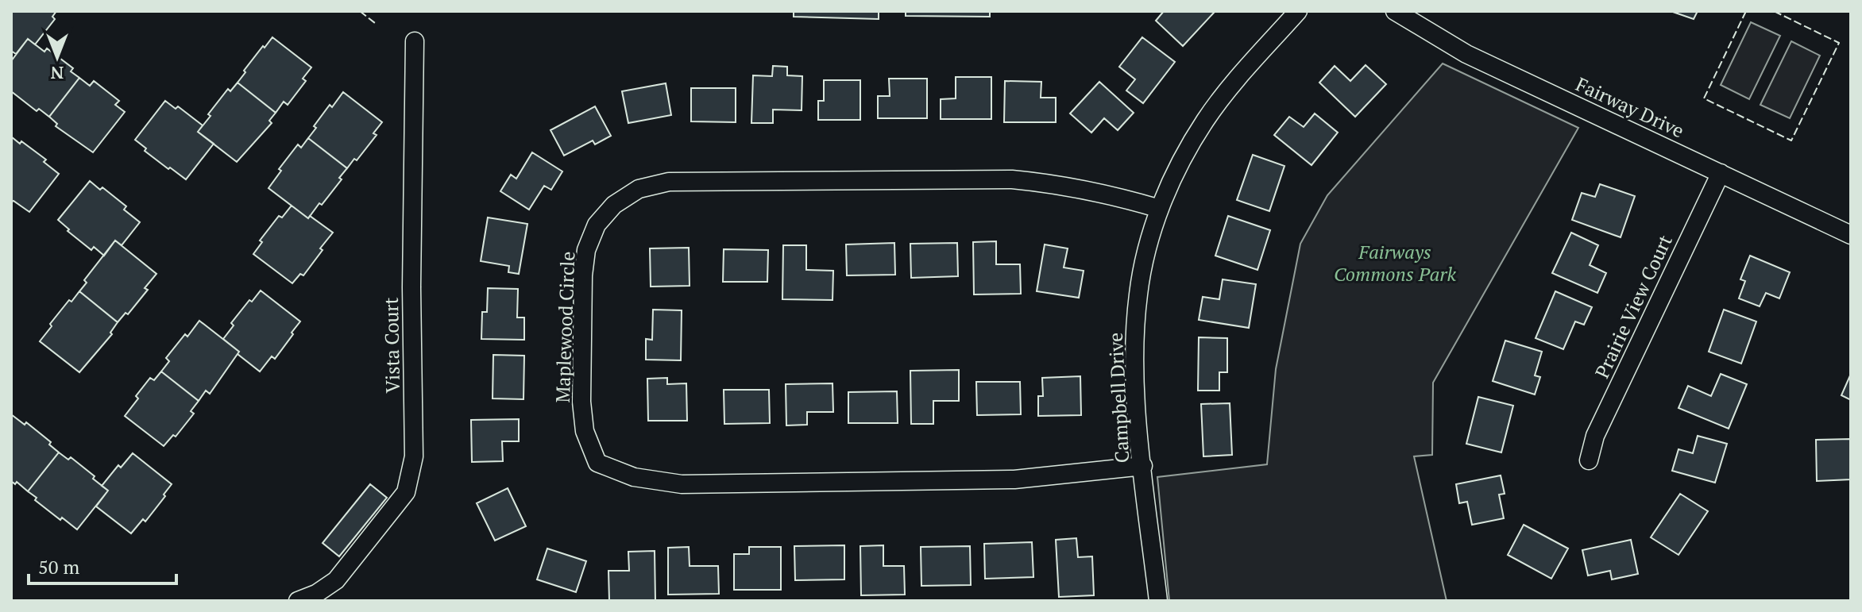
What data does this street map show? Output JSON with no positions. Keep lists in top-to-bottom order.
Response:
{
  "streets": {
    "street": [
      "Fairway Drive",
      "Prairie View Court",
      "Maplewood Circle",
      "Vista Court",
      "Campbell Drive"
    ]
  },
  "crossings": [
    ["Fairway Drive", "Prairie View Court"],
    ["Maplewood Circle", "Campbell Drive"]
  ],
  "parks": ["Fairways Commons Park"],
  "scale_bar": "50 m",
  "north": "bottom"
}
